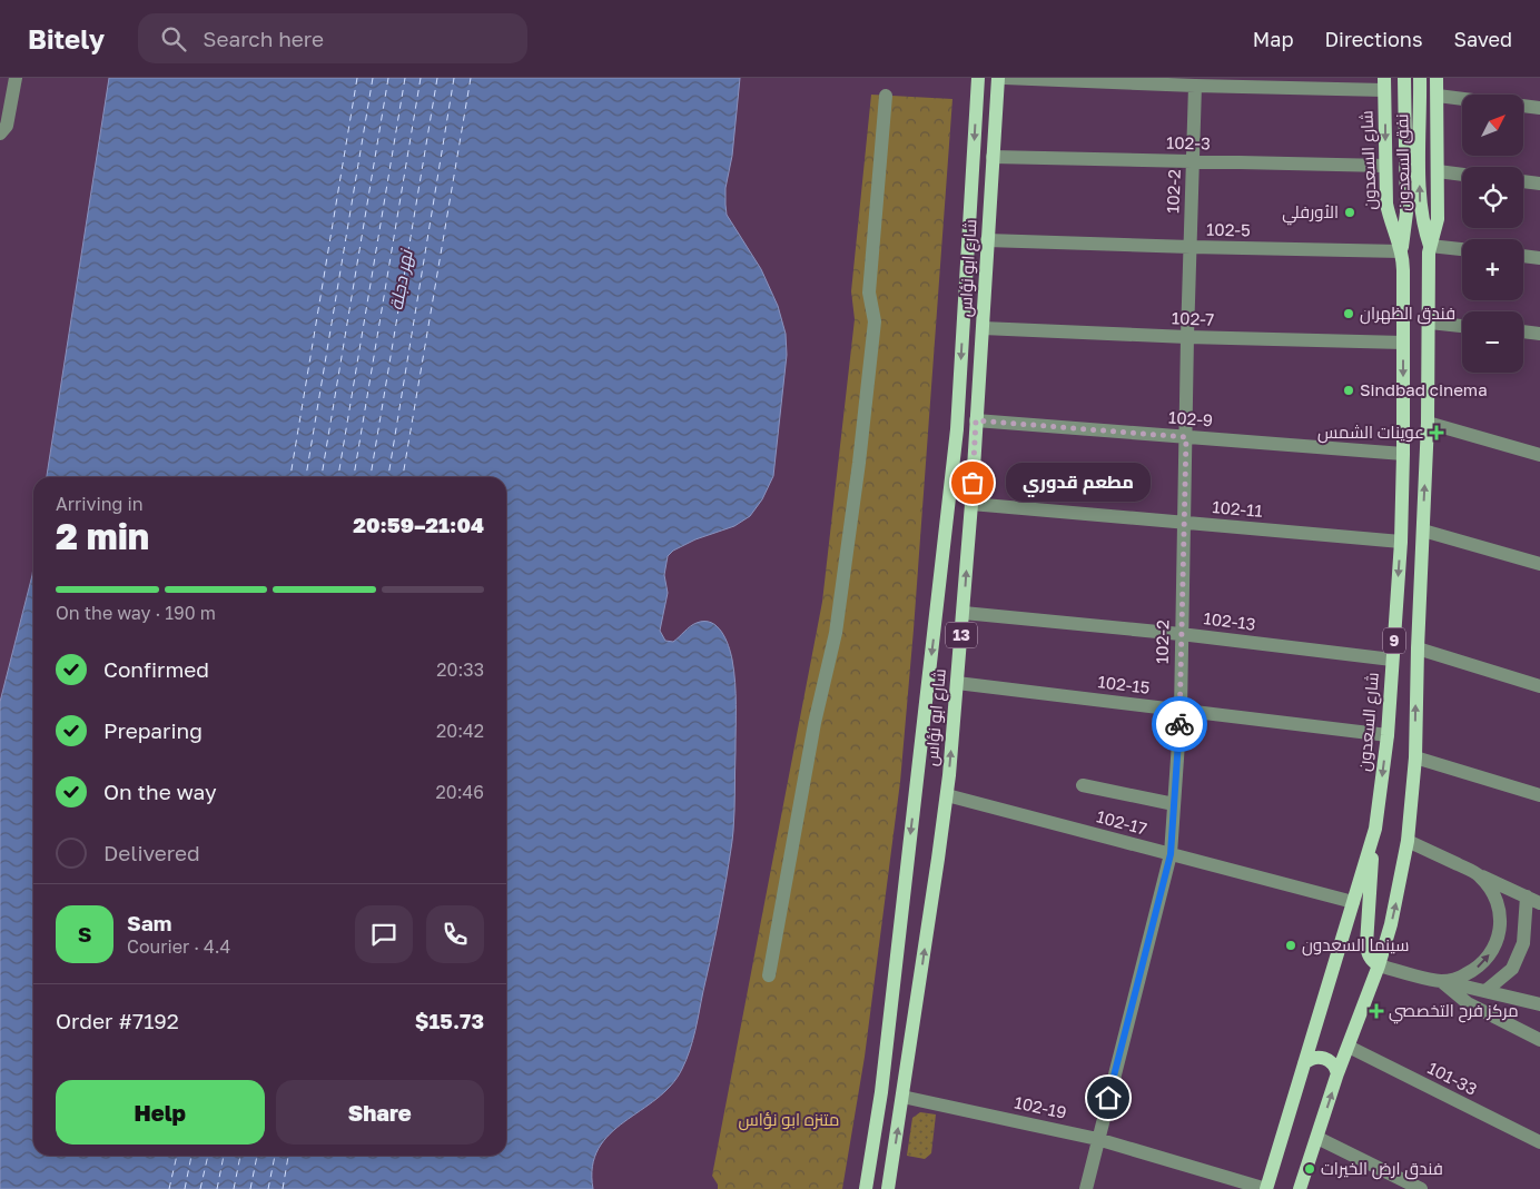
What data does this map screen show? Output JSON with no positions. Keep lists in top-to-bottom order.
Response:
{
  "streets": {
    "main road": [
      "شارع السعدون",
      "نفق السعدون",
      "شارع ابو نؤاس",
      "13",
      "9"
    ],
    "street": [
      "102-3",
      "102-2",
      "102-5",
      "102-7",
      "102-9",
      "102-11",
      "102-13",
      "102-15",
      "102-17",
      "101-33",
      "102-19"
    ]
  },
  "crossings": [
    ["102-3", "شارع السعدون"],
    ["102-3", "102-2"],
    ["102-3", "شارع ابو نؤاس"],
    ["شارع السعدون", "نفق السعدون"],
    ["شارع السعدون", "102-5"],
    ["شارع السعدون", "102-7"],
    ["شارع السعدون", "102-9"],
    ["شارع السعدون", "102-11"],
    ["شارع السعدون", "102-13"],
    ["شارع السعدون", "102-15"],
    ["شارع السعدون", "102-17"],
    ["شارع السعدون", "102-19"],
    ["نفق السعدون", "102-5"],
    ["نفق السعدون", "9"],
    ["102-2", "102-5"],
    ["102-2", "102-7"],
    ["102-2", "102-9"],
    ["102-2", "102-11"],
    ["102-2", "102-13"],
    ["102-2", "102-15"],
    ["102-2", "102-17"],
    ["102-2", "102-19"],
    ["102-5", "شارع ابو نؤاس"],
    ["شارع ابو نؤاس", "102-7"],
    ["شارع ابو نؤاس", "102-9"],
    ["شارع ابو نؤاس", "102-11"],
    ["شارع ابو نؤاس", "102-13"],
    ["شارع ابو نؤاس", "102-15"],
    ["شارع ابو نؤاس", "102-17"],
    ["شارع ابو نؤاس", "102-19"],
    ["9", "101-33"]
  ],
  "water": ["نهر دجلة"],
  "parks": ["متنزه ابو نؤاس"],
  "places": {
    "other": [
      "الأورفلي",
      "فندق الظهران",
      "Sindbad cinema",
      "مطعم قدوري",
      "سينما السعدون",
      "فندق ارض الخيرات"
    ],
    "health": ["عوينات الشمس", "مركز فرح التخصصي"]
  },
  "north": "top right",
  "page": {
    "header": "Bitely",
    "search": "Search here",
    "nav": ["Map", "Directions", "Saved"],
    "map_buttons": ["+", "−"],
    "bubble": "مطعم قدوري",
    "heading": ["2 min", "Arriving in", "20:59–21:04"],
    "panel": [
      "Sam",
      "Courier · 4.4",
      "Order #7192",
      "$15.73"
    ],
    "bar": "On the way · 190 m",
    "list": [
      ["Confirmed", "20:33"],
      ["Preparing", "20:42"],
      ["On the way", "20:46"],
      "Delivered"
    ],
    "round": "S",
    "buttons": ["Help", "Share"]
  }
}
